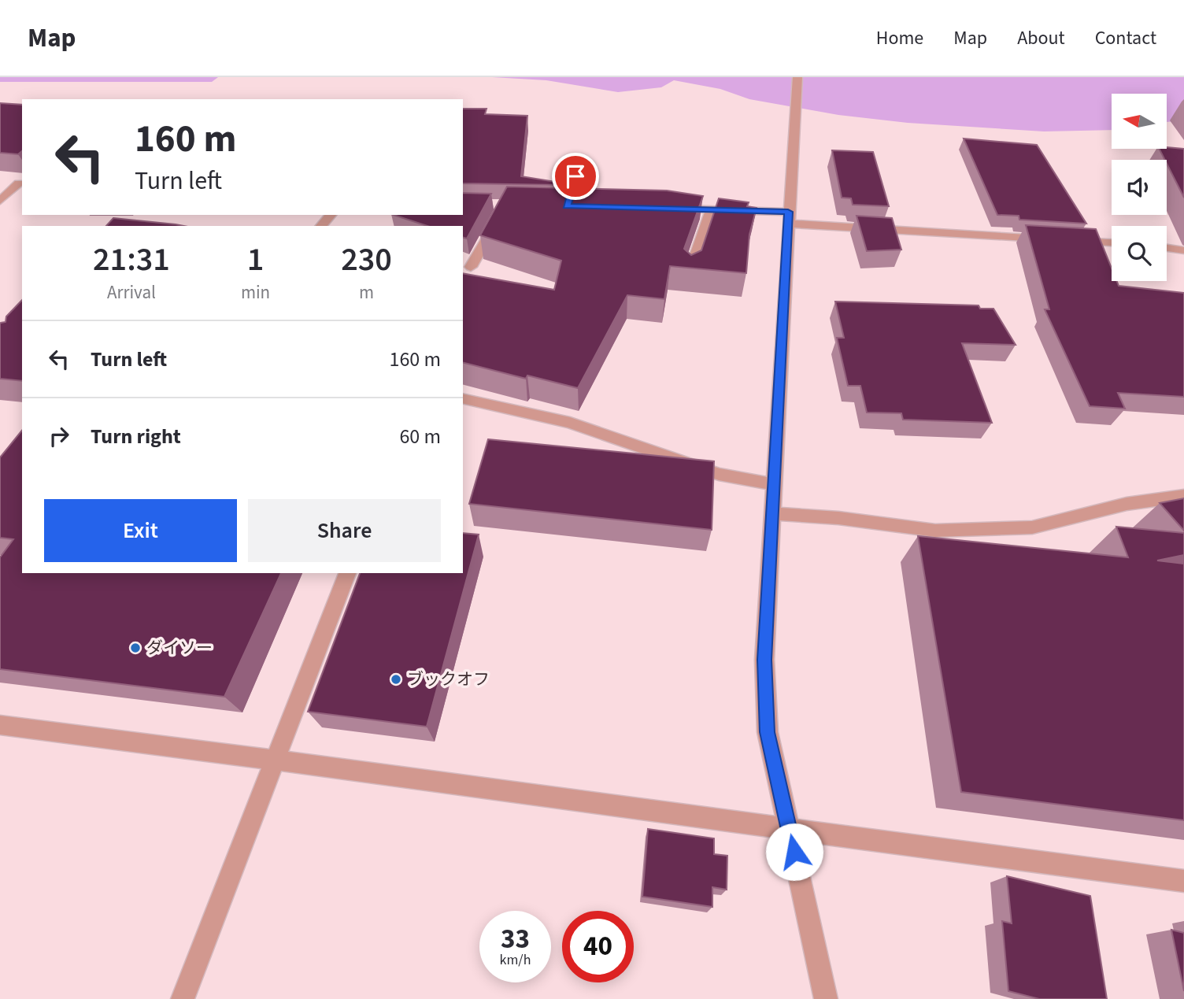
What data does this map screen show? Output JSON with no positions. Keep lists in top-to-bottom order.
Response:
{
  "places": ["ダイソー", "ブックオフ"],
  "north": "left",
  "page": {
    "header": "Map",
    "nav": [
      "Home",
      "Map",
      "About",
      "Contact"
    ],
    "turn": ["160 m", "Turn left"],
    "eta": [
      "21:31",
      "Arrival",
      "1",
      "min",
      "230",
      "m"
    ],
    "list": [
      {
        "name": "Turn left",
        "value": "160 m"
      },
      {
        "name": "Turn right",
        "value": "60 m"
      }
    ],
    "buttons": ["Exit", "Share"],
    "speed": "33 km/h",
    "limit": "40"
  }
}
